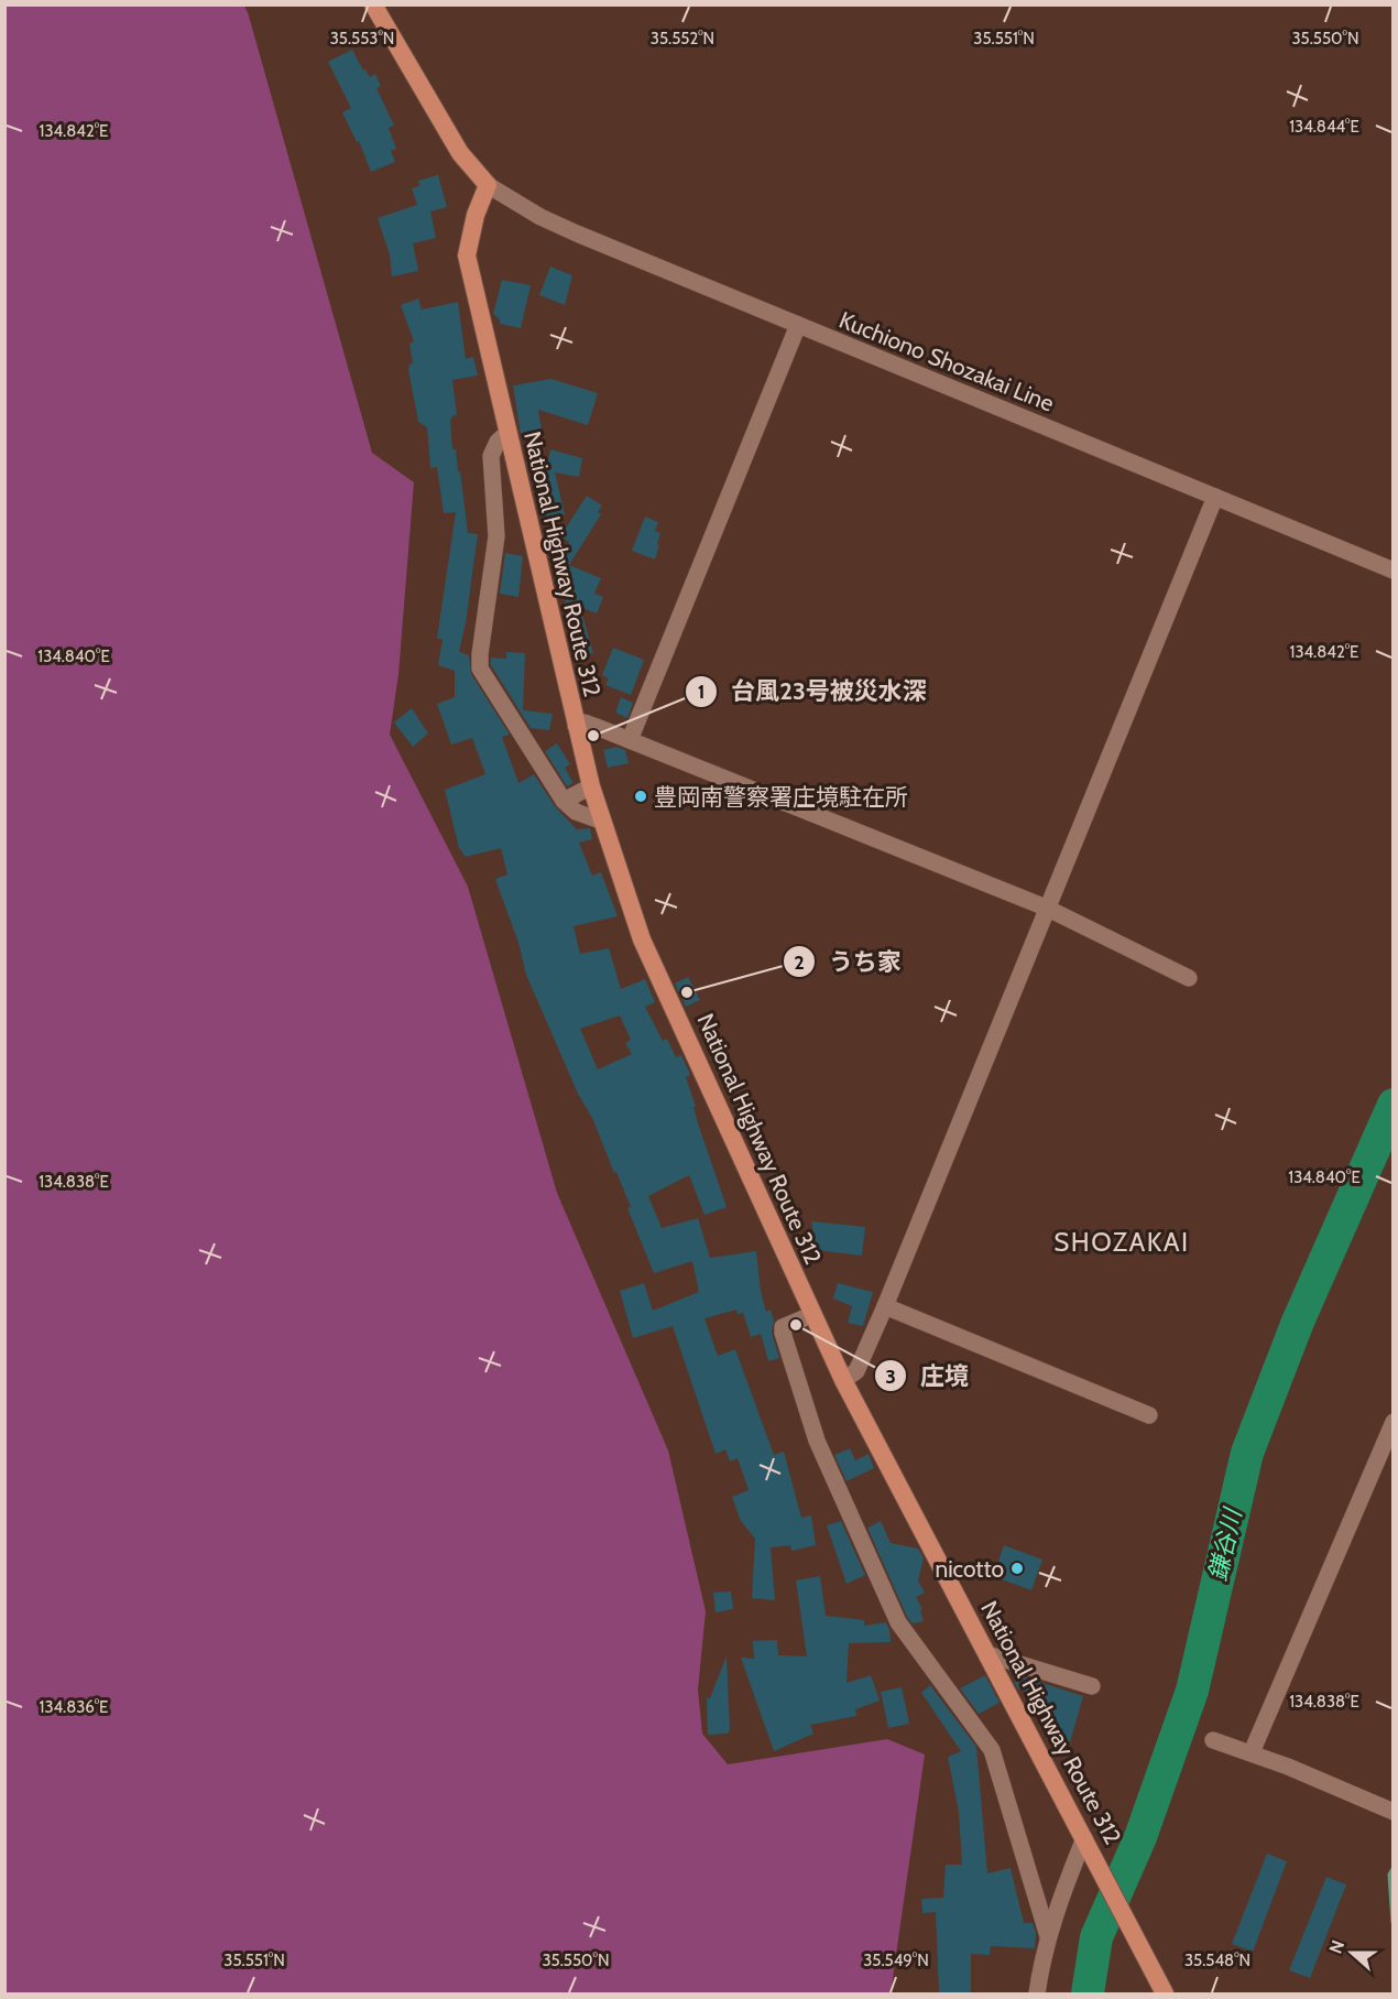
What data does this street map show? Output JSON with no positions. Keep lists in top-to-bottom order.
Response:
{
  "streets": {
    "highway": ["National Highway Route 312"],
    "street": ["Kuchiono Shozakai Line"]
  },
  "crossings": [
    ["Kuchiono Shozakai Line", "National Highway Route 312"]
  ],
  "districts": ["SHOZAKAI"],
  "water": ["鎌谷川"],
  "places": [
    "台風23号被災水深",
    "豊岡南警察署庄境駐在所",
    "うち家",
    "庄境",
    "nicotto"
  ],
  "north": "left",
  "coordinates": [
    "35.553°N",
    "35.552°N",
    "35.551°N",
    "35.550°N",
    "134.844°E",
    "134.842°E",
    "134.840°E",
    "134.838°E",
    "134.836°E",
    "35.549°N",
    "35.548°N"
  ]
}
